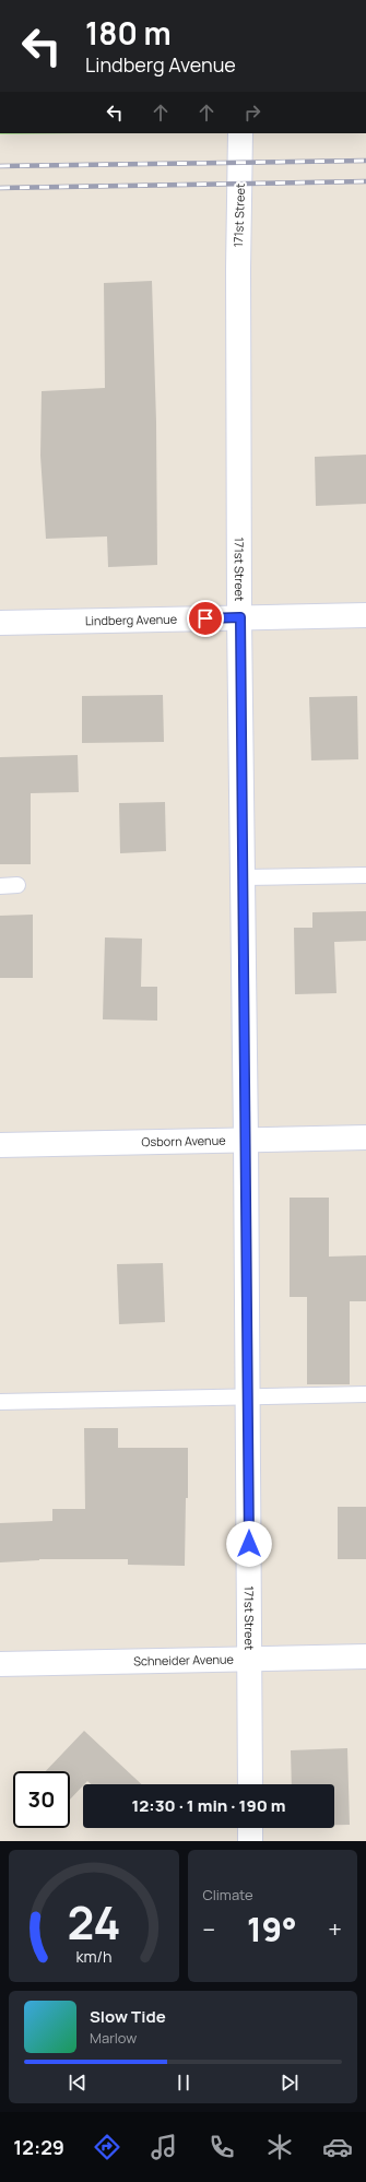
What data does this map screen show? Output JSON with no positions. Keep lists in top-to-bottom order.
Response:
{
  "streets": {
    "street": [
      "171st Street",
      "Lindberg Avenue",
      "Osborn Avenue",
      "Schneider Avenue"
    ]
  },
  "crossings": [
    ["171st Street", "Lindberg Avenue"],
    ["171st Street", "Osborn Avenue"],
    ["171st Street", "Schneider Avenue"]
  ],
  "page": {
    "turn": ["180 m", "Lindberg Avenue"],
    "limit": "30",
    "trip": "12:30 · 1 min · 190 m",
    "tile": "Climate",
    "heat": ["−", "19°", "+"],
    "song": ["Slow Tide", "Marlow"],
    "tabs": "12:29",
    "gauge": ["24", "km/h"]
  }
}
